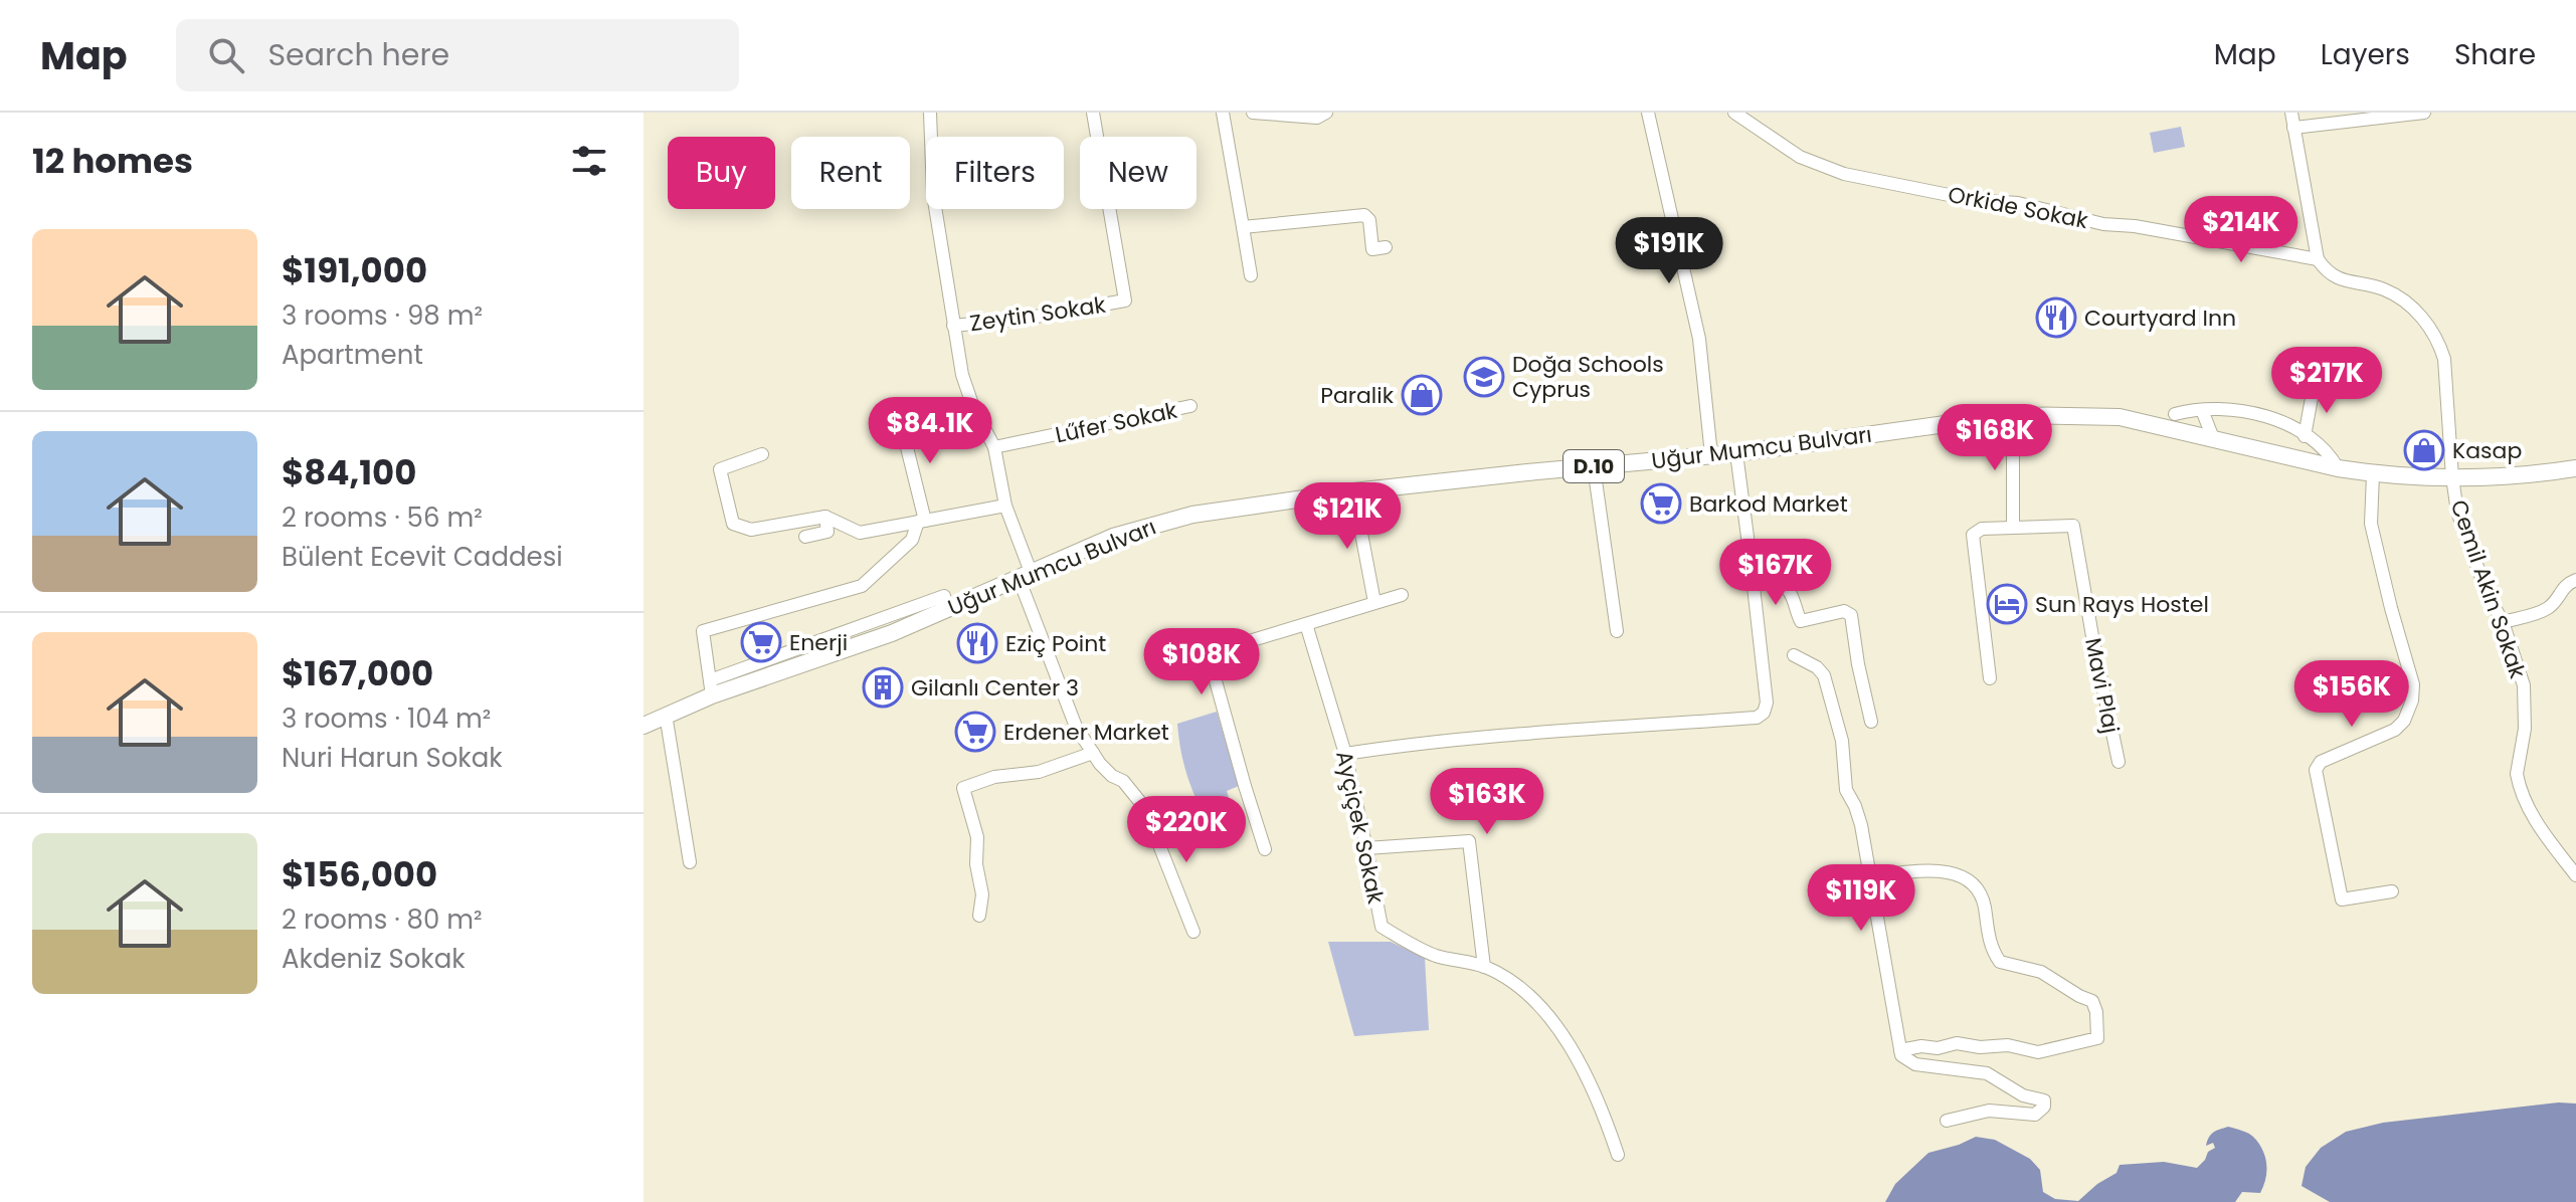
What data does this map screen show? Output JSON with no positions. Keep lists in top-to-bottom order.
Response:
{
  "streets": {
    "main road": ["Uğur Mumcu Bulvarı", "D.10"],
    "street": [
      "Orkide Sokak",
      "Zeytin Sokak",
      "Lűfer Sokak",
      "Cemil Akin Sokak",
      "Mavi Plaj",
      "Ayçiçek Sokak"
    ]
  },
  "crossings": [
    ["Orkide Sokak", "Cemil Akin Sokak"],
    ["Uğur Mumcu Bulvarı", "Cemil Akin Sokak"]
  ],
  "places": {
    "restaurant": ["Courtyard Inn", "Eziç Point"],
    "school or university": ["Doğa Schools Cyprus"],
    "shop": ["Paralik", "Kasap"],
    "supermarket": ["Barkod Market", "Enerji", "Erdener Market"],
    "hotel": ["Sun Rays Hostel"],
    "building": ["Gilanlı Center 3"]
  },
  "page": {
    "header": "Map",
    "search": "Search here",
    "nav": ["Map", "Layers", "Share"],
    "heading": "12 homes",
    "chip": [
      "Buy",
      "Rent",
      "Filters",
      "New"
    ],
    "price": [
      "$214K",
      "$191K",
      "$217K",
      "$84.1K",
      "$168K",
      "$121K",
      "$167K",
      "$108K",
      "$156K",
      "$163K",
      "$220K",
      "$119K"
    ],
    "list": [
      {
        "name": "$191,000",
        "note": "3 rooms · 98 m² · Apartment"
      },
      {
        "name": "$84,100",
        "note": "2 rooms · 56 m² · Bülent Ecevit Caddesi"
      },
      {
        "name": "$167,000",
        "note": "3 rooms · 104 m² · Nuri Harun Sokak"
      },
      {
        "name": "$156,000",
        "note": "2 rooms · 80 m² · Akdeniz Sokak"
      }
    ]
  }
}
